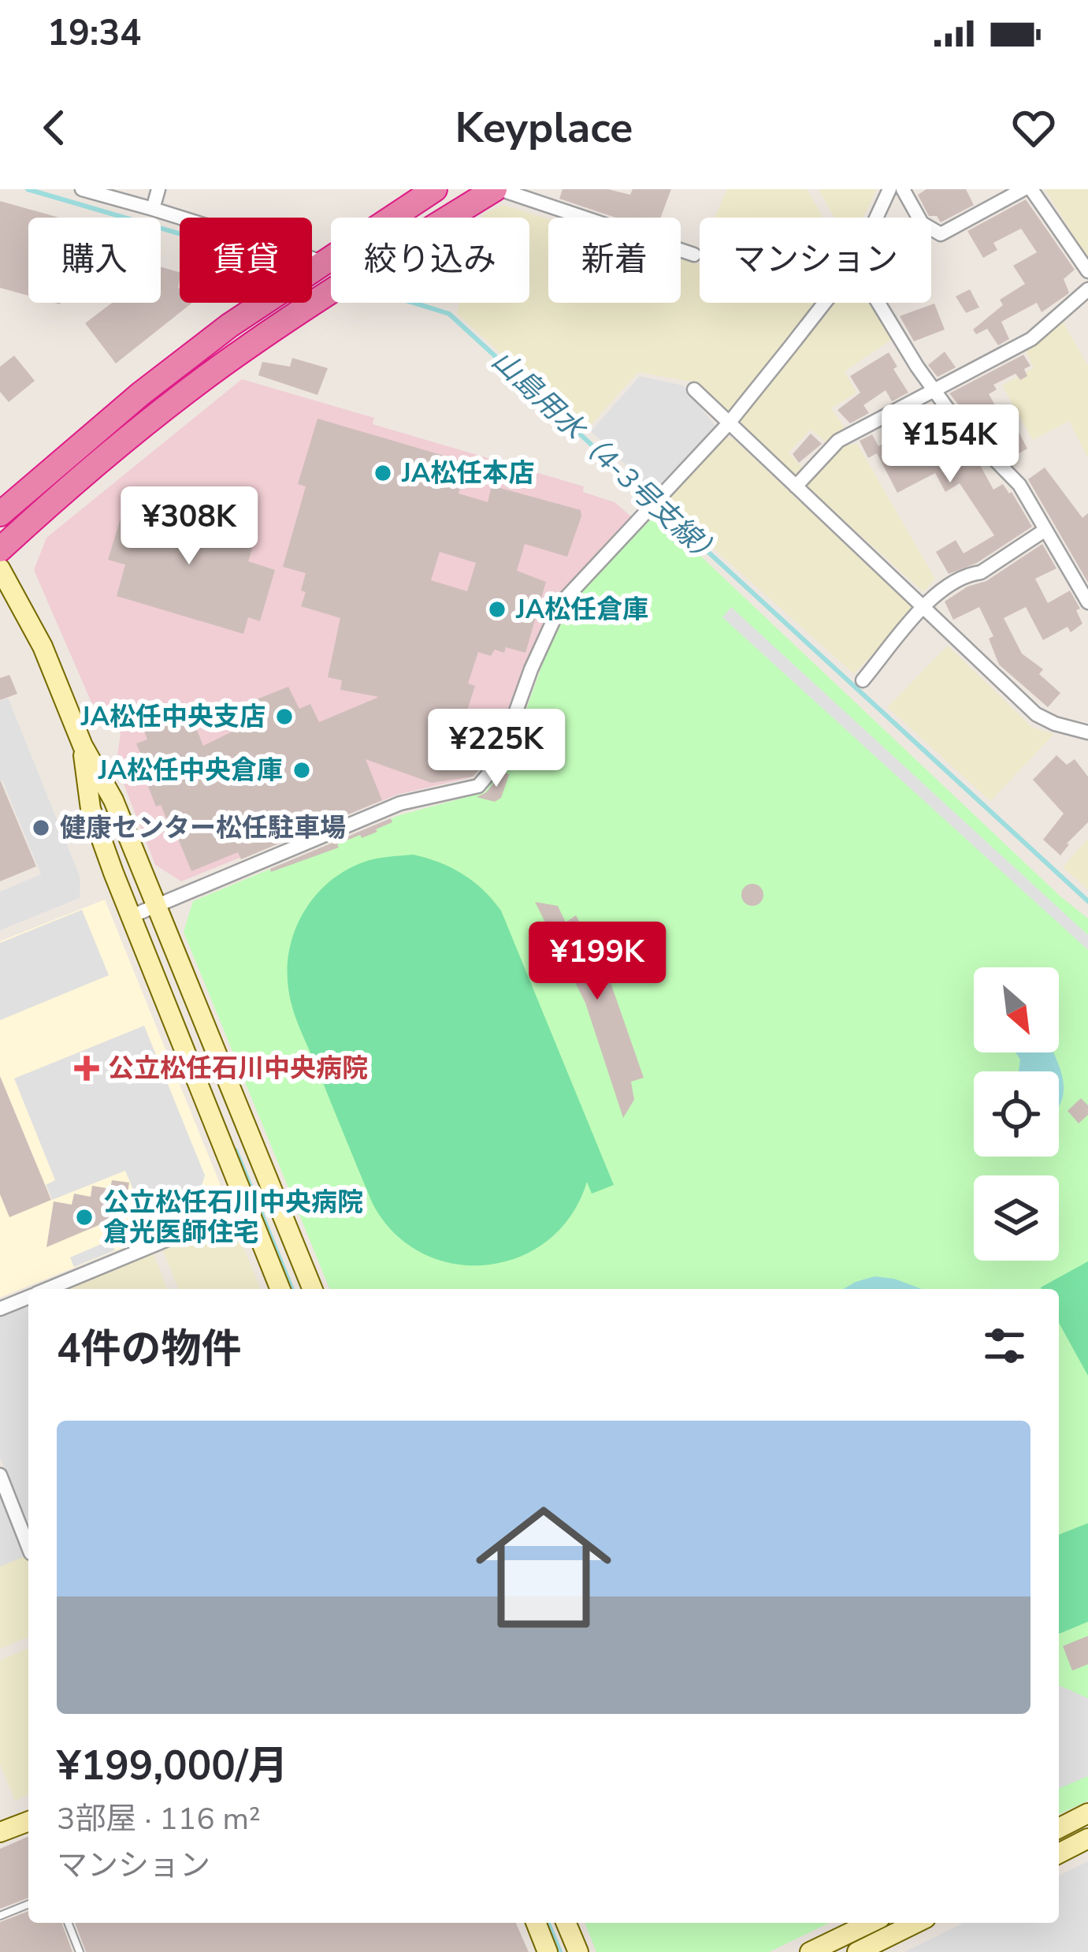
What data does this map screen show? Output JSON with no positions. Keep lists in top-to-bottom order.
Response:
{
  "water": ["山島用水（4-3号支線）"],
  "places": {
    "other": [
      "JA松任本店",
      "JA松任倉庫",
      "JA松任中央支店",
      "JA松任中央倉庫",
      "健康センター松任駐車場",
      "公立松任石川中央病院 倉光医師住宅"
    ],
    "health": ["公立松任石川中央病院"]
  },
  "north": "bottom right",
  "page": {
    "status": "19:34",
    "header": "Keyplace",
    "chip": [
      "購入",
      "賃貸",
      "絞り込み",
      "新着",
      "マンション"
    ],
    "price": [
      "¥154K",
      "¥308K",
      "¥225K",
      "¥199K"
    ],
    "heading": "4件の物件",
    "list": [
      {
        "name": "¥199,000/月",
        "note": "3部屋 · 116 m² · マンション"
      }
    ]
  }
}
